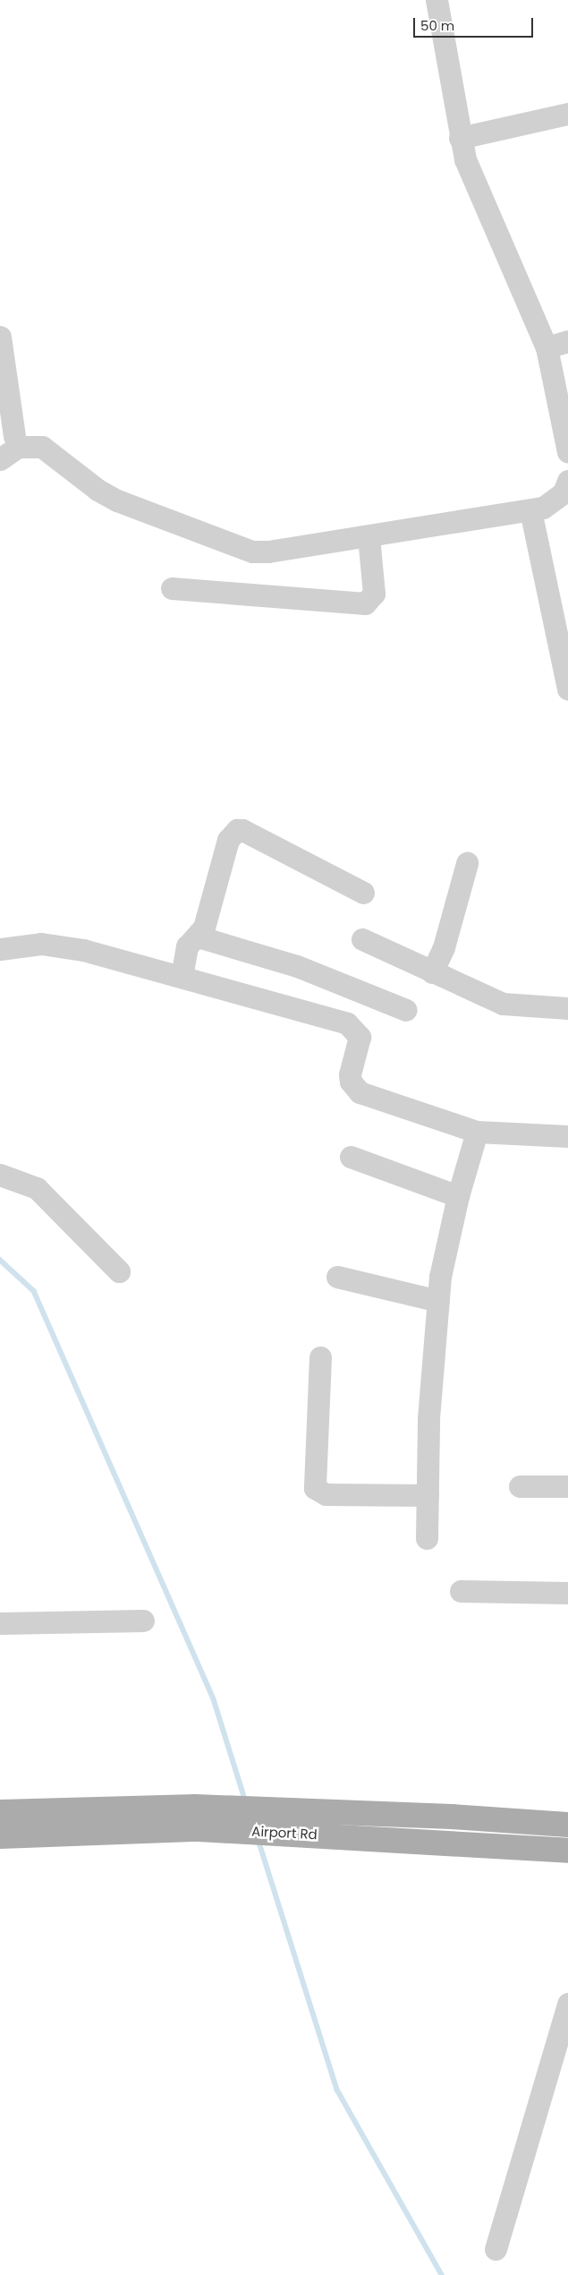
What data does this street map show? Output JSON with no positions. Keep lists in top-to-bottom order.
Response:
{
  "streets": {
    "main road": ["Airport Rd"]
  },
  "scale_bar": "50 m"
}
